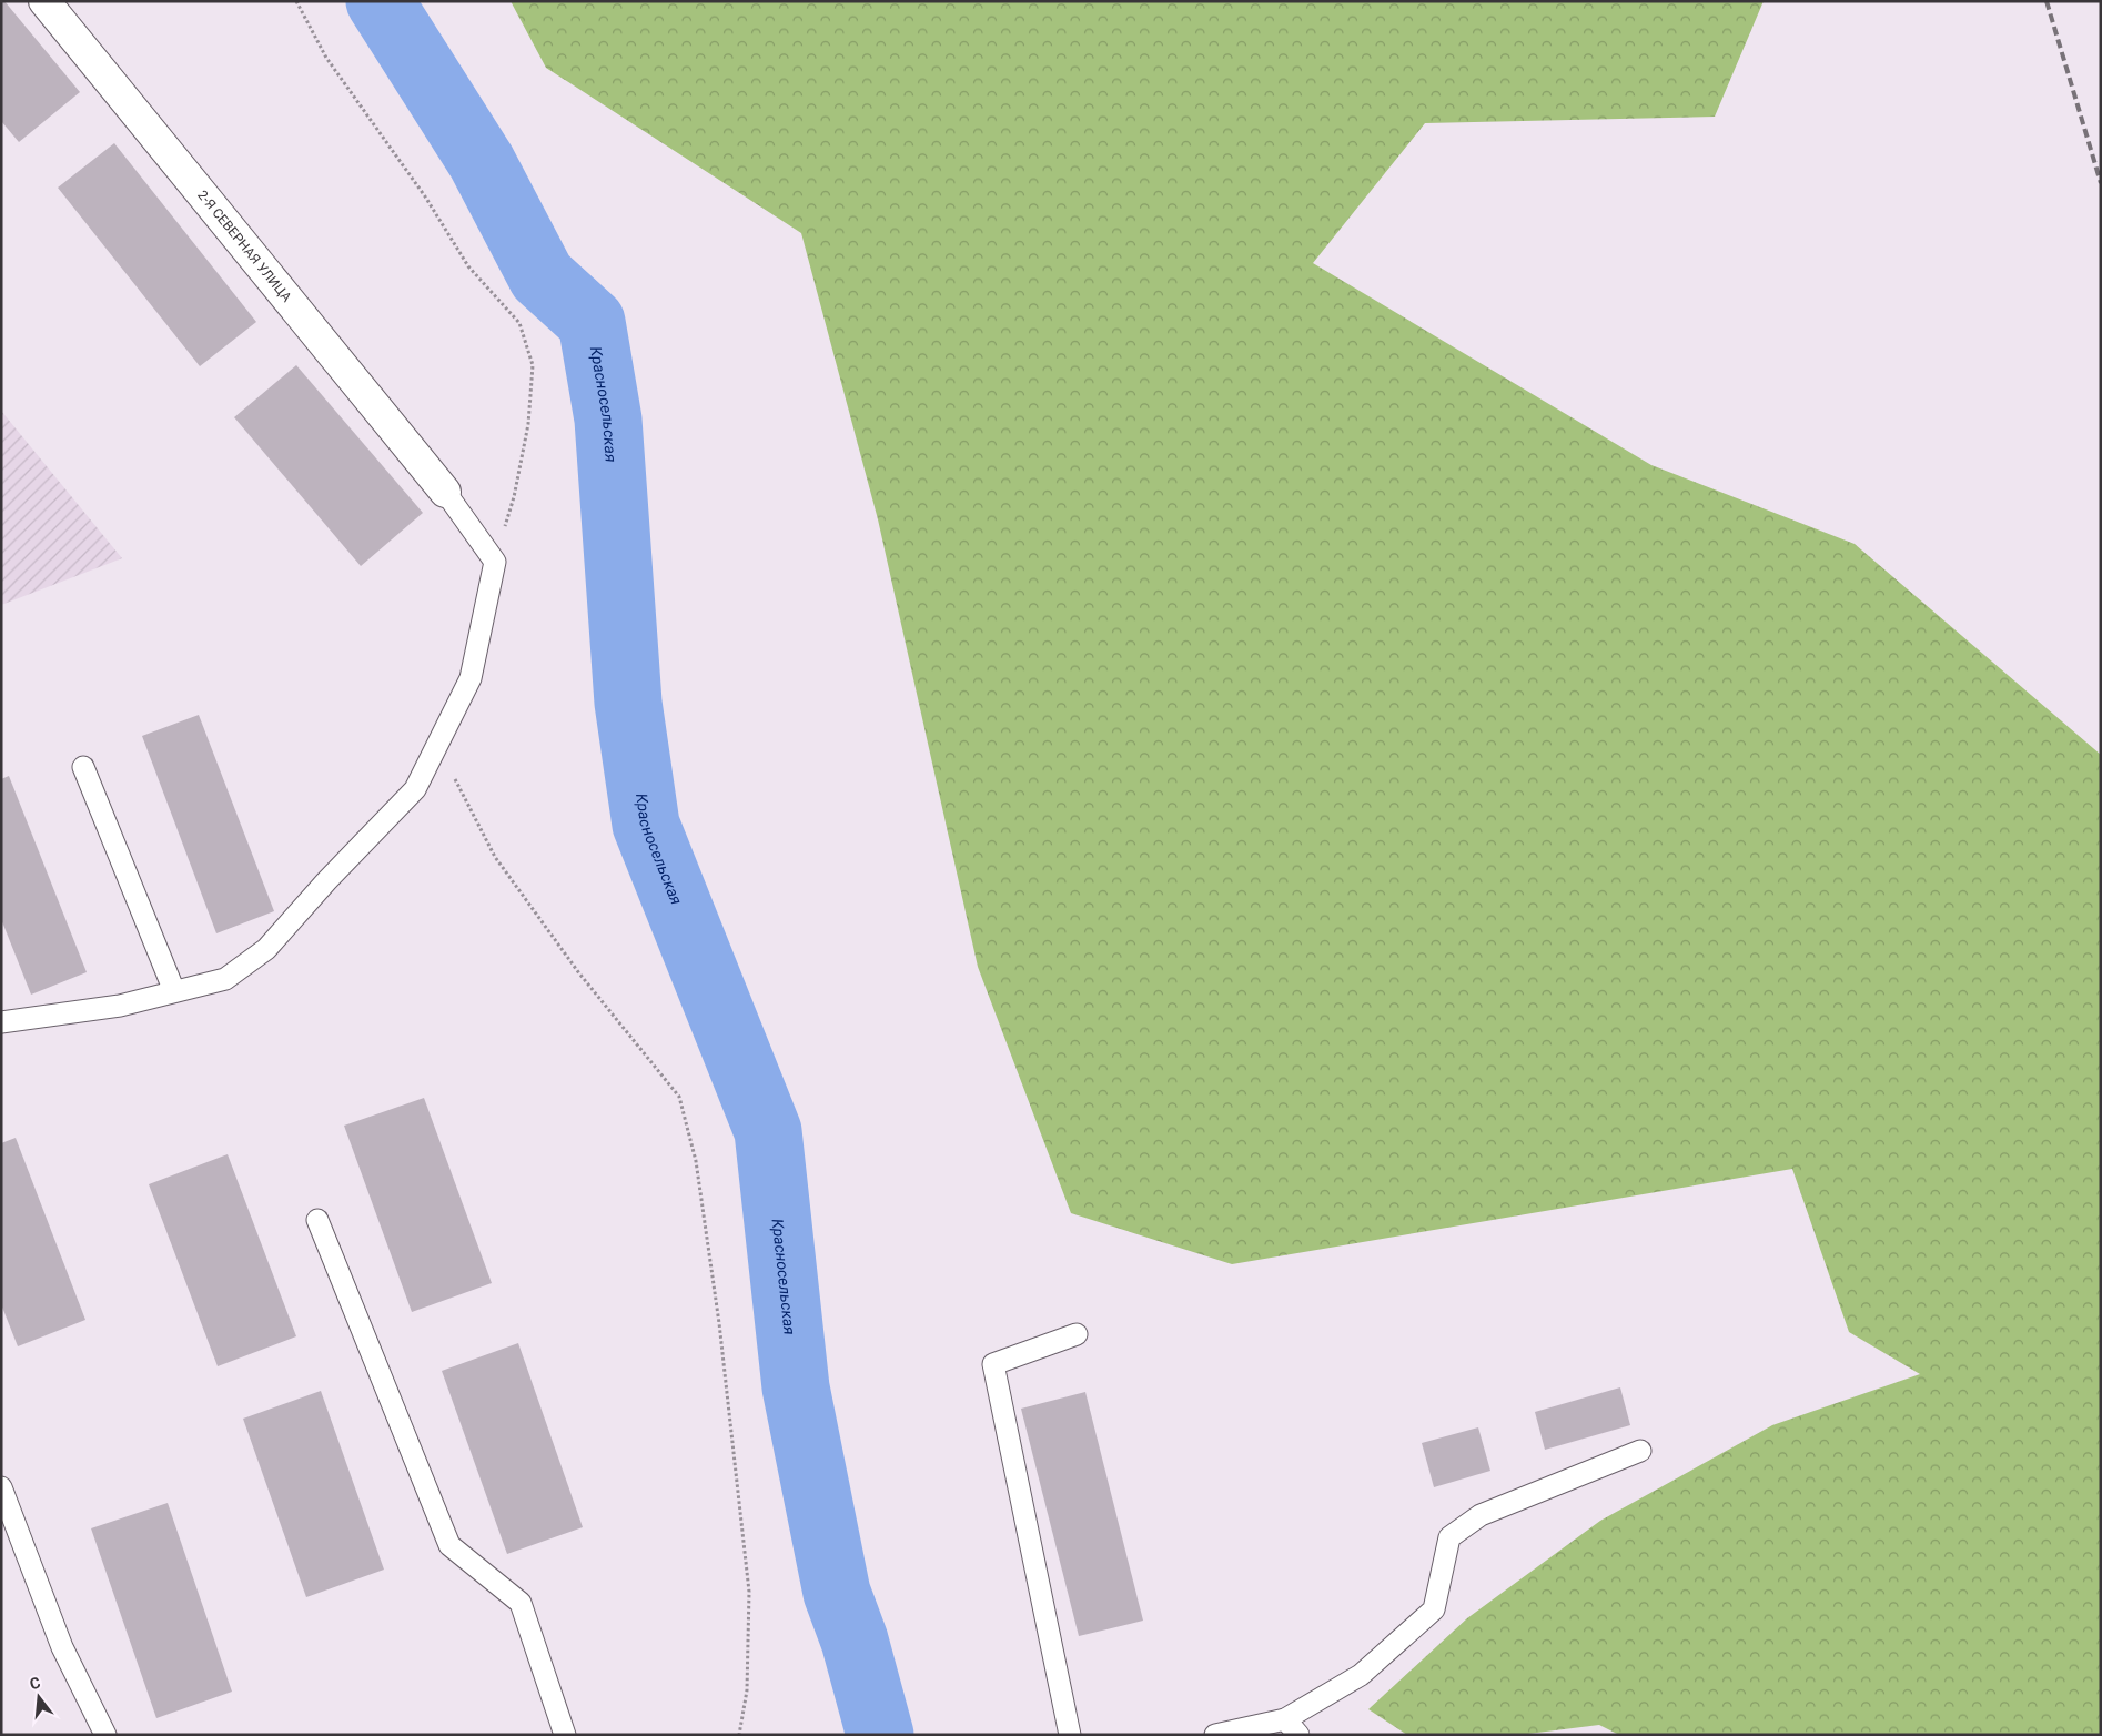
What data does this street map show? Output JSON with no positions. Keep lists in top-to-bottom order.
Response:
{
  "streets": {
    "street": ["2-Я СЕВЕРНАЯ УЛИЦА"]
  },
  "water": ["Красносельская"],
  "north": "top"
}
